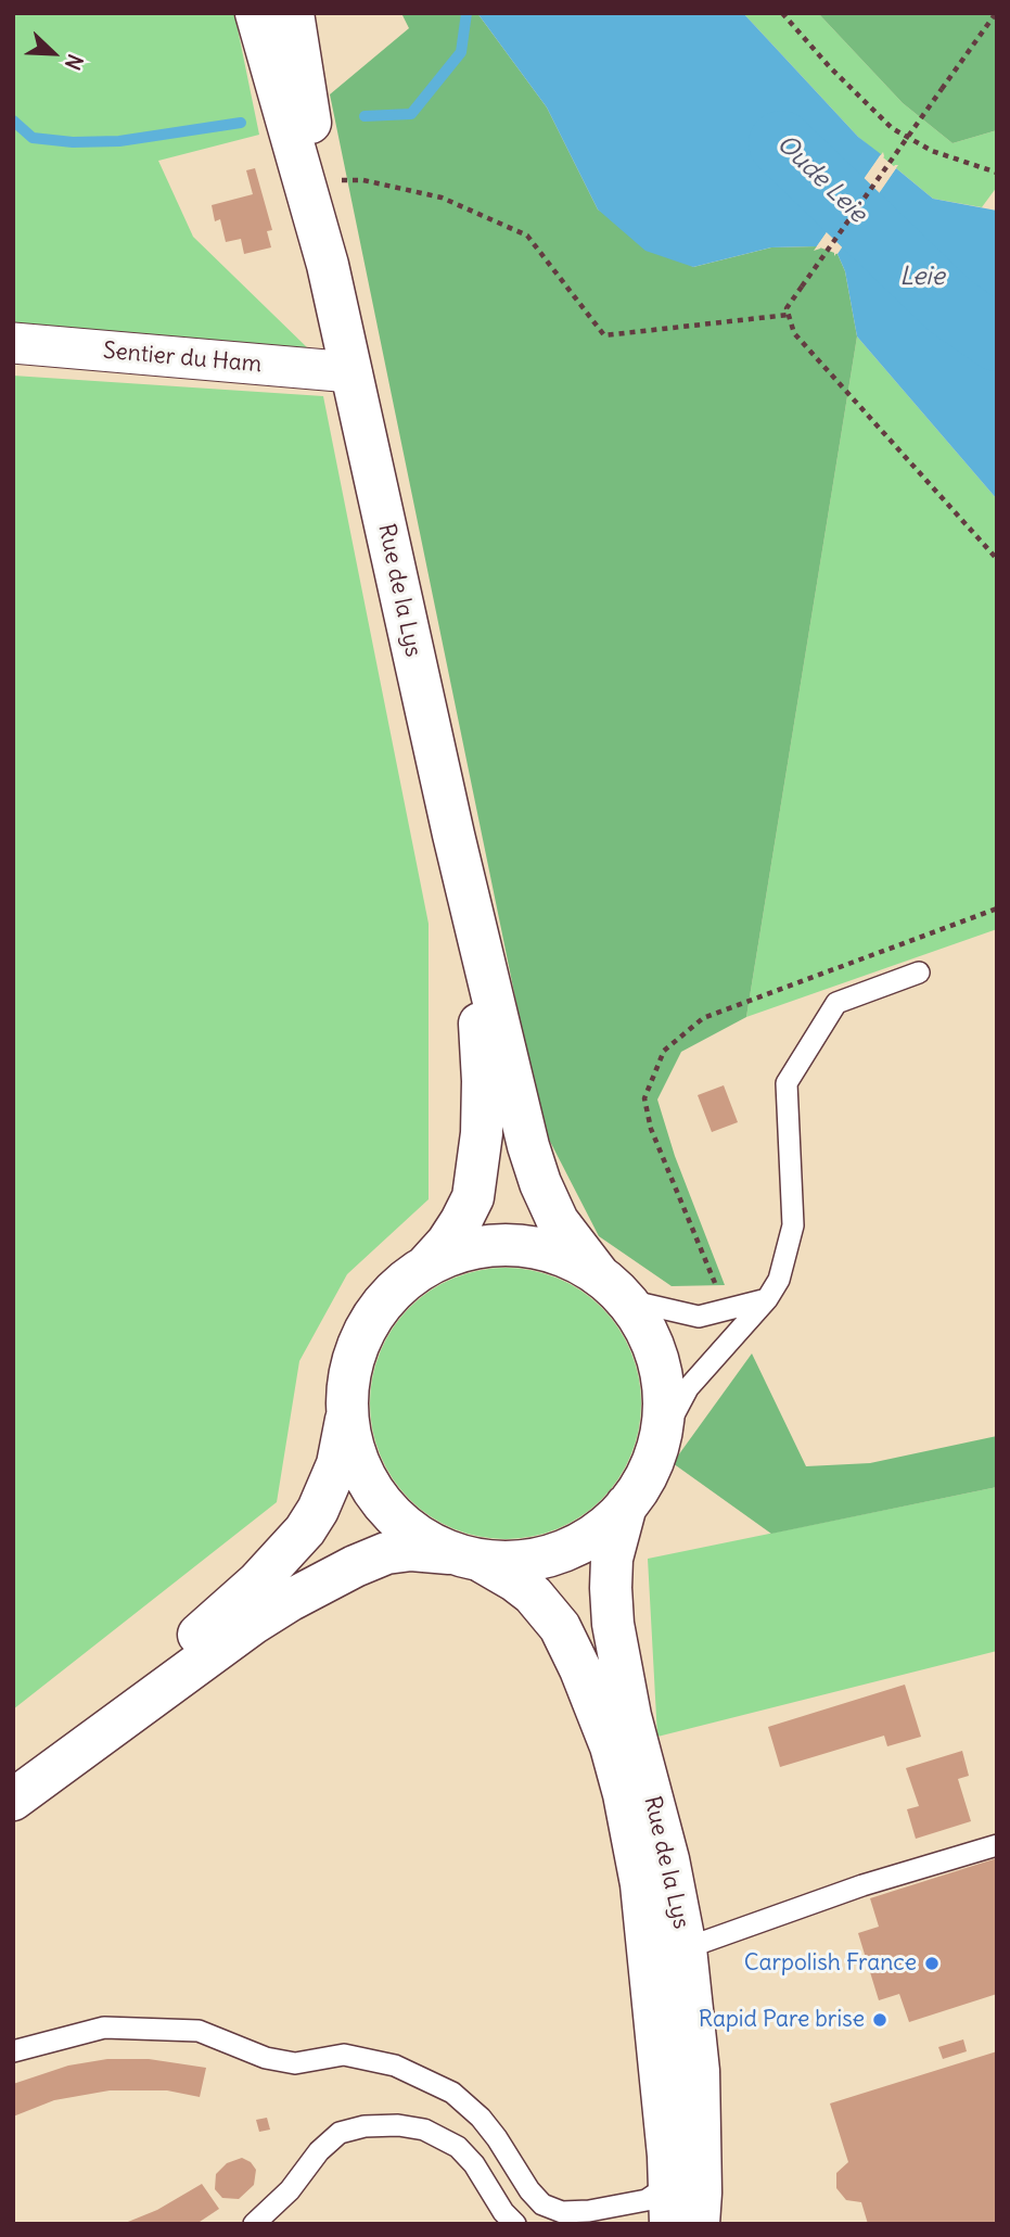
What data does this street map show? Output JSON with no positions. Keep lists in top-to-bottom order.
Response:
{
  "streets": {
    "main road": ["Rue de la Lys"],
    "street": ["Sentier du Ham"]
  },
  "crossings": [
    ["Sentier du Ham", "Rue de la Lys"]
  ],
  "water": ["Oude Leie", "Leie"],
  "places": ["Carpolish France", "Rapid Pare brise"],
  "north": "bottom right"
}
